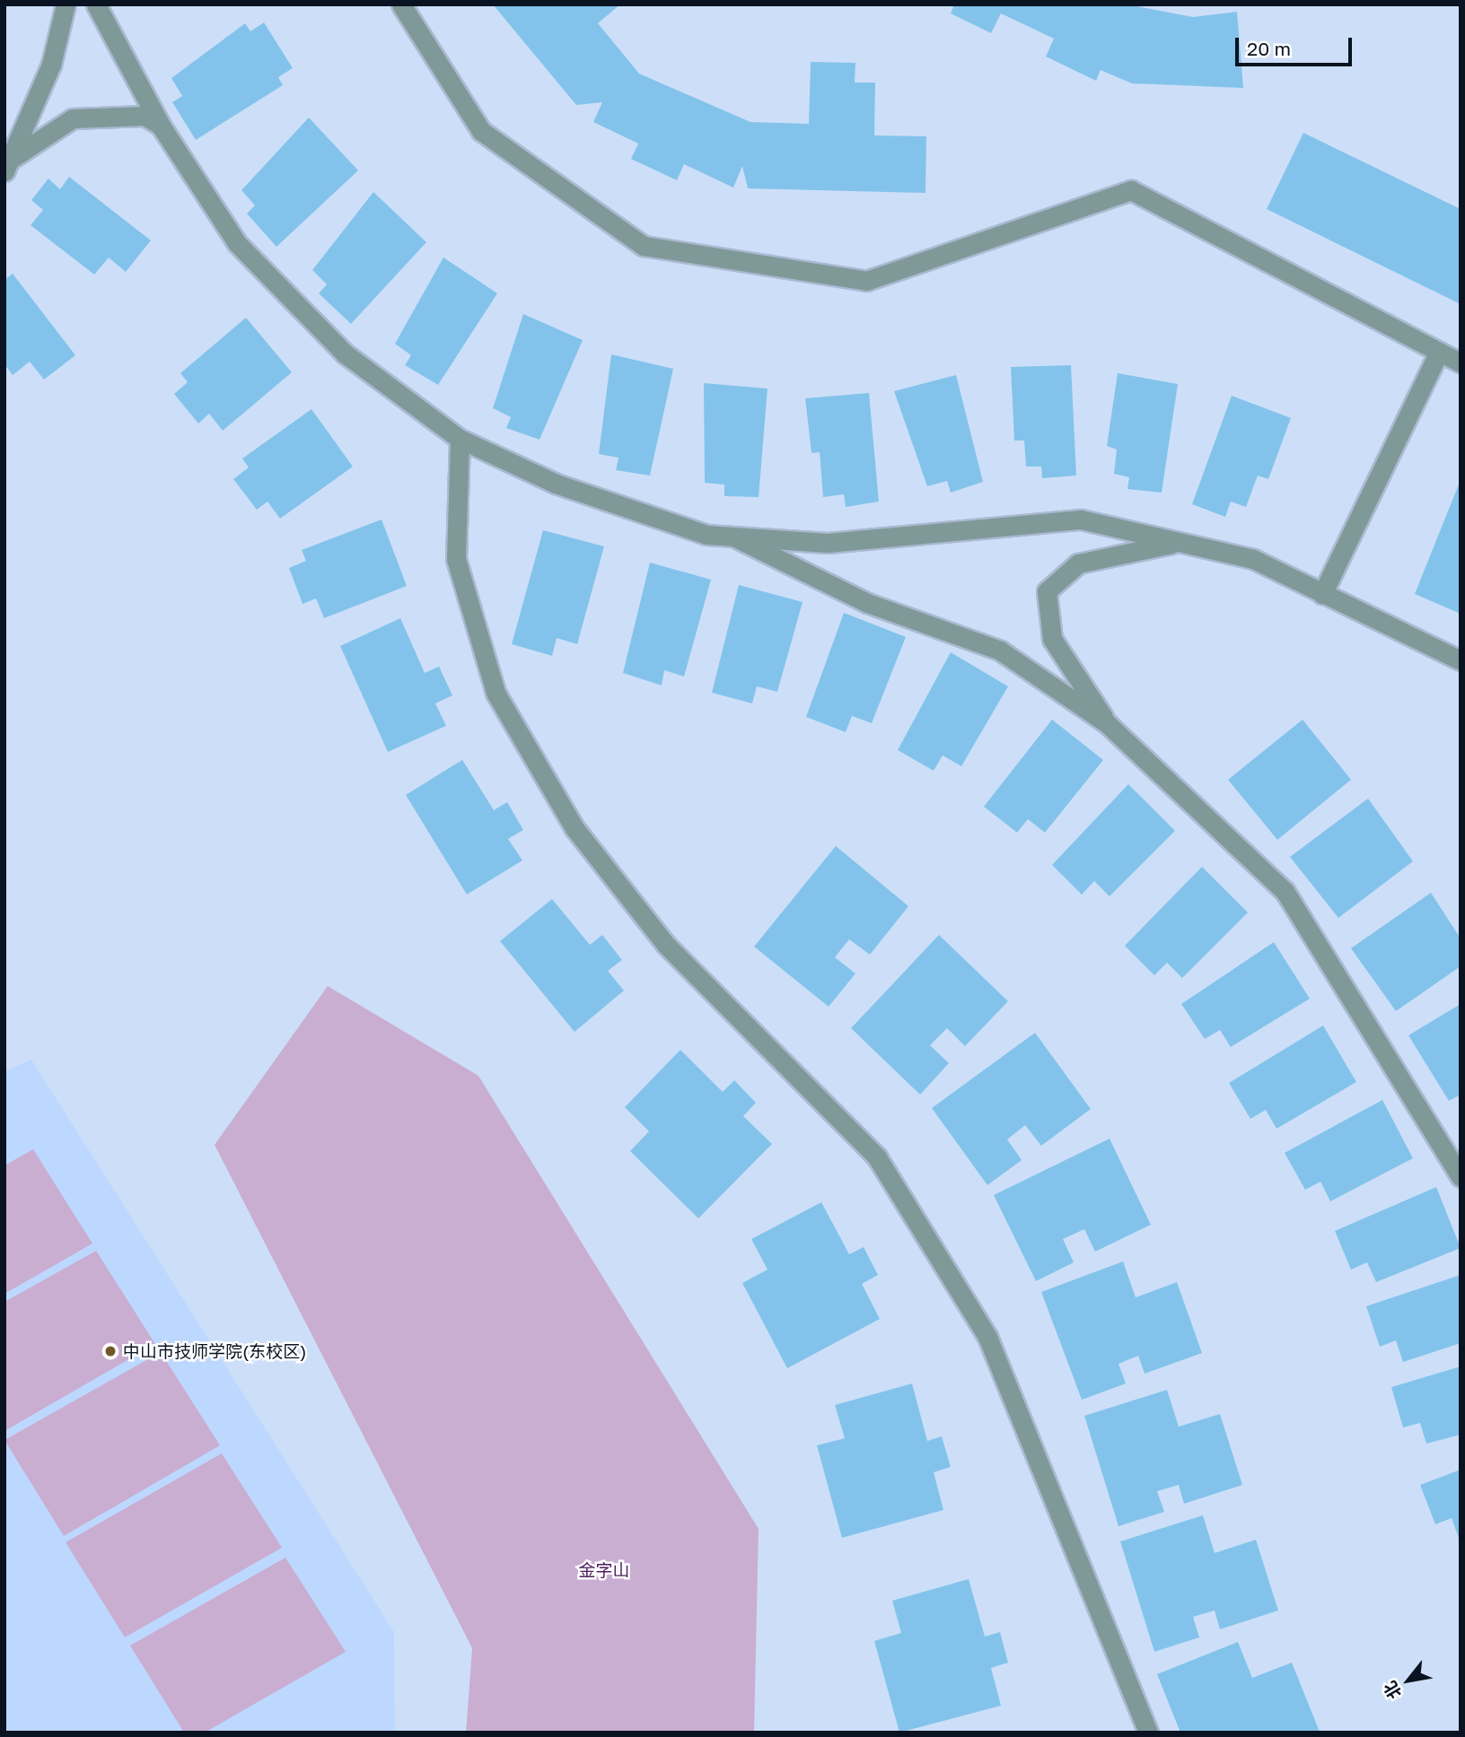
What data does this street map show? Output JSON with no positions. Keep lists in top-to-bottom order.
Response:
{
  "parks": ["金字山"],
  "places": ["中山市技师学院(东校区)"],
  "scale_bar": "20 m",
  "north": "bottom left"
}
